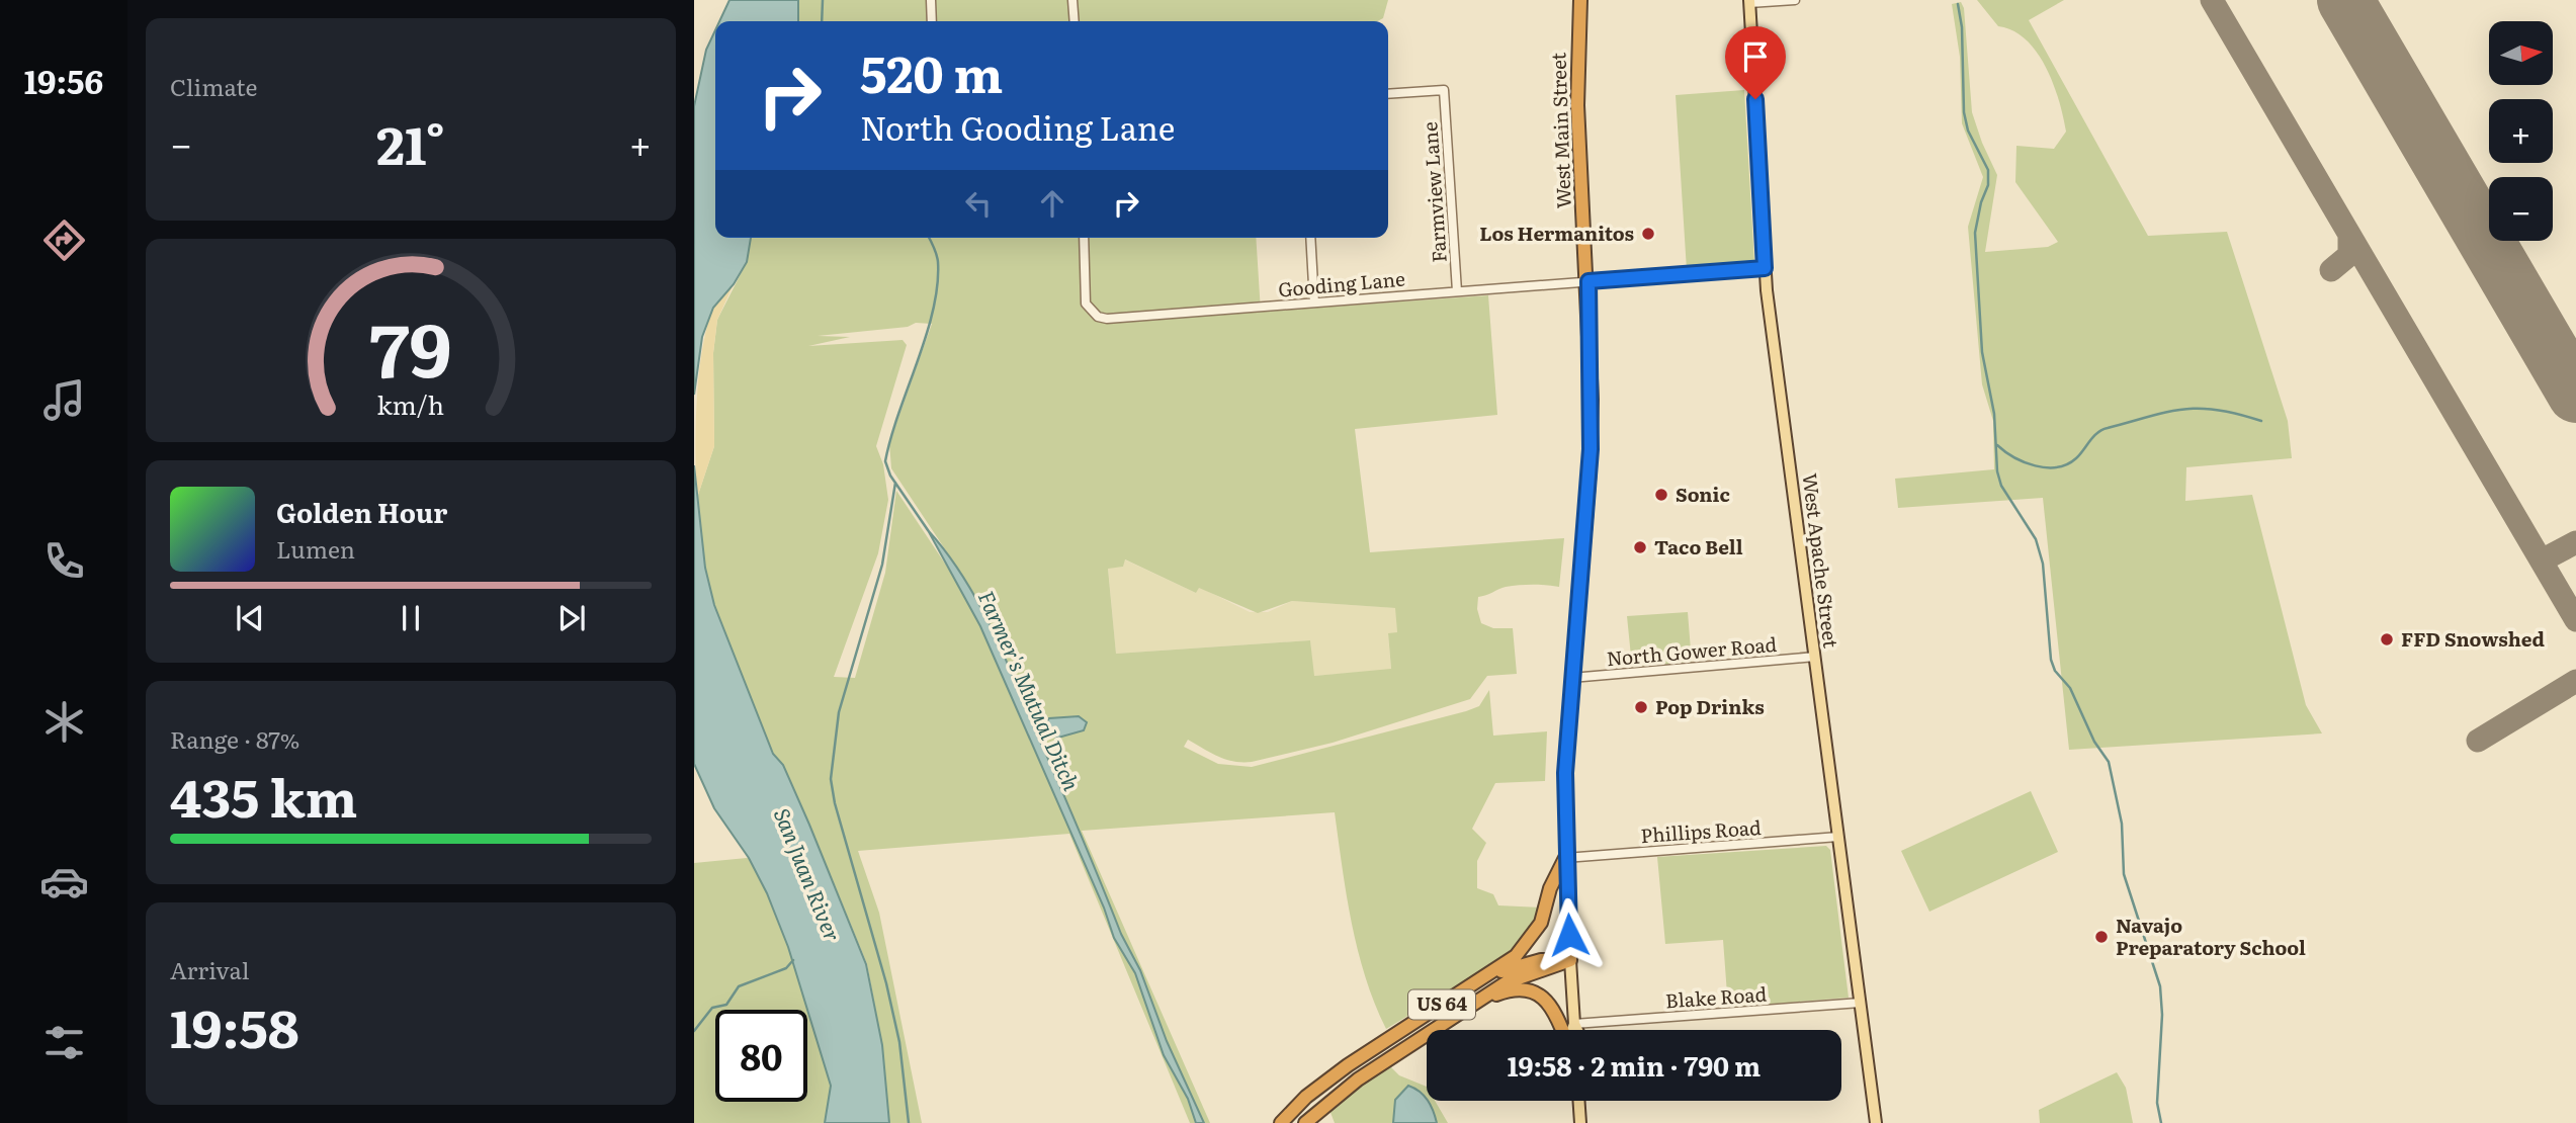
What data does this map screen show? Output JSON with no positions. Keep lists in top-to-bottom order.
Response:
{
  "streets": {
    "highway": ["West Main Street", "US 64"],
    "main road": ["West Apache Street"],
    "street": [
      "Farmview Lane",
      "Gooding Lane",
      "North Gower Road",
      "Phillips Road",
      "Blake Road"
    ]
  },
  "crossings": [
    ["West Main Street", "Gooding Lane"],
    ["West Main Street", "North Gower Road"],
    ["West Main Street", "Phillips Road"],
    ["West Main Street", "Blake Road"],
    ["West Main Street", "US 64"],
    ["Farmview Lane", "Gooding Lane"],
    ["Gooding Lane", "West Apache Street"],
    ["West Apache Street", "North Gower Road"],
    ["West Apache Street", "Phillips Road"],
    ["West Apache Street", "Blake Road"],
    ["Phillips Road", "US 64"]
  ],
  "water": ["Farmer's Mutual Ditch", "San Juan River"],
  "places": [
    "Los Hermanitos",
    "Sonic",
    "Taco Bell",
    "FFD Snowshed",
    "Pop Drinks",
    "Navajo Preparatory School"
  ],
  "north": "right",
  "page": {
    "tabs": "19:56",
    "tile": [
      "Climate",
      ["Range · 87%", "435 km"],
      ["Arrival", "19:58"]
    ],
    "map_buttons": ["+", "−"],
    "turn": ["520 m", "North Gooding Lane"],
    "heat": ["−", "21°", "+"],
    "song": ["Golden Hour", "Lumen"],
    "limit": "80",
    "trip": "19:58 · 2 min · 790 m",
    "gauge": ["79", "km/h"]
  }
}
